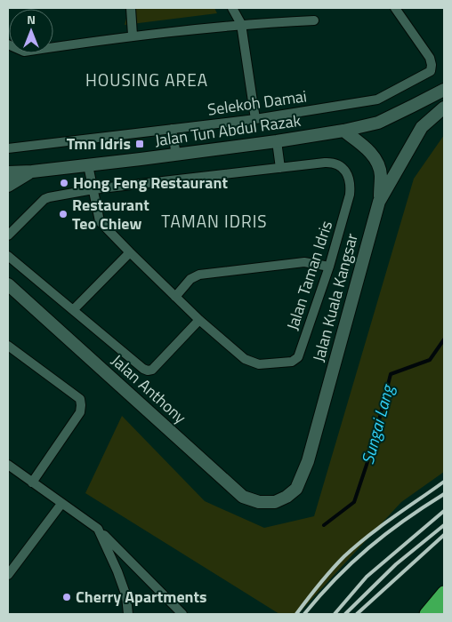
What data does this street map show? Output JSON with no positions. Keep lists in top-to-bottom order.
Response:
{
  "streets": {
    "main road": ["Jalan Tun Abdul Razak", "Jalan Kuala Kangsar", "Jalan Anthony"],
    "street": ["Selekoh Damai", "Jalan Taman Idris"]
  },
  "crossings": [
    ["Jalan Tun Abdul Razak", "Jalan Taman Idris"],
    ["Jalan Kuala Kangsar", "Jalan Anthony"]
  ],
  "districts": ["HOUSING AREA", "TAMAN IDRIS"],
  "water": ["Sungai Lang"],
  "places": {
    "transit": ["Tmn Idris"],
    "other": ["Hong Feng Restaurant", "Restaurant Teo Chiew", "Cherry Apartments"]
  },
  "north": "top"
}
